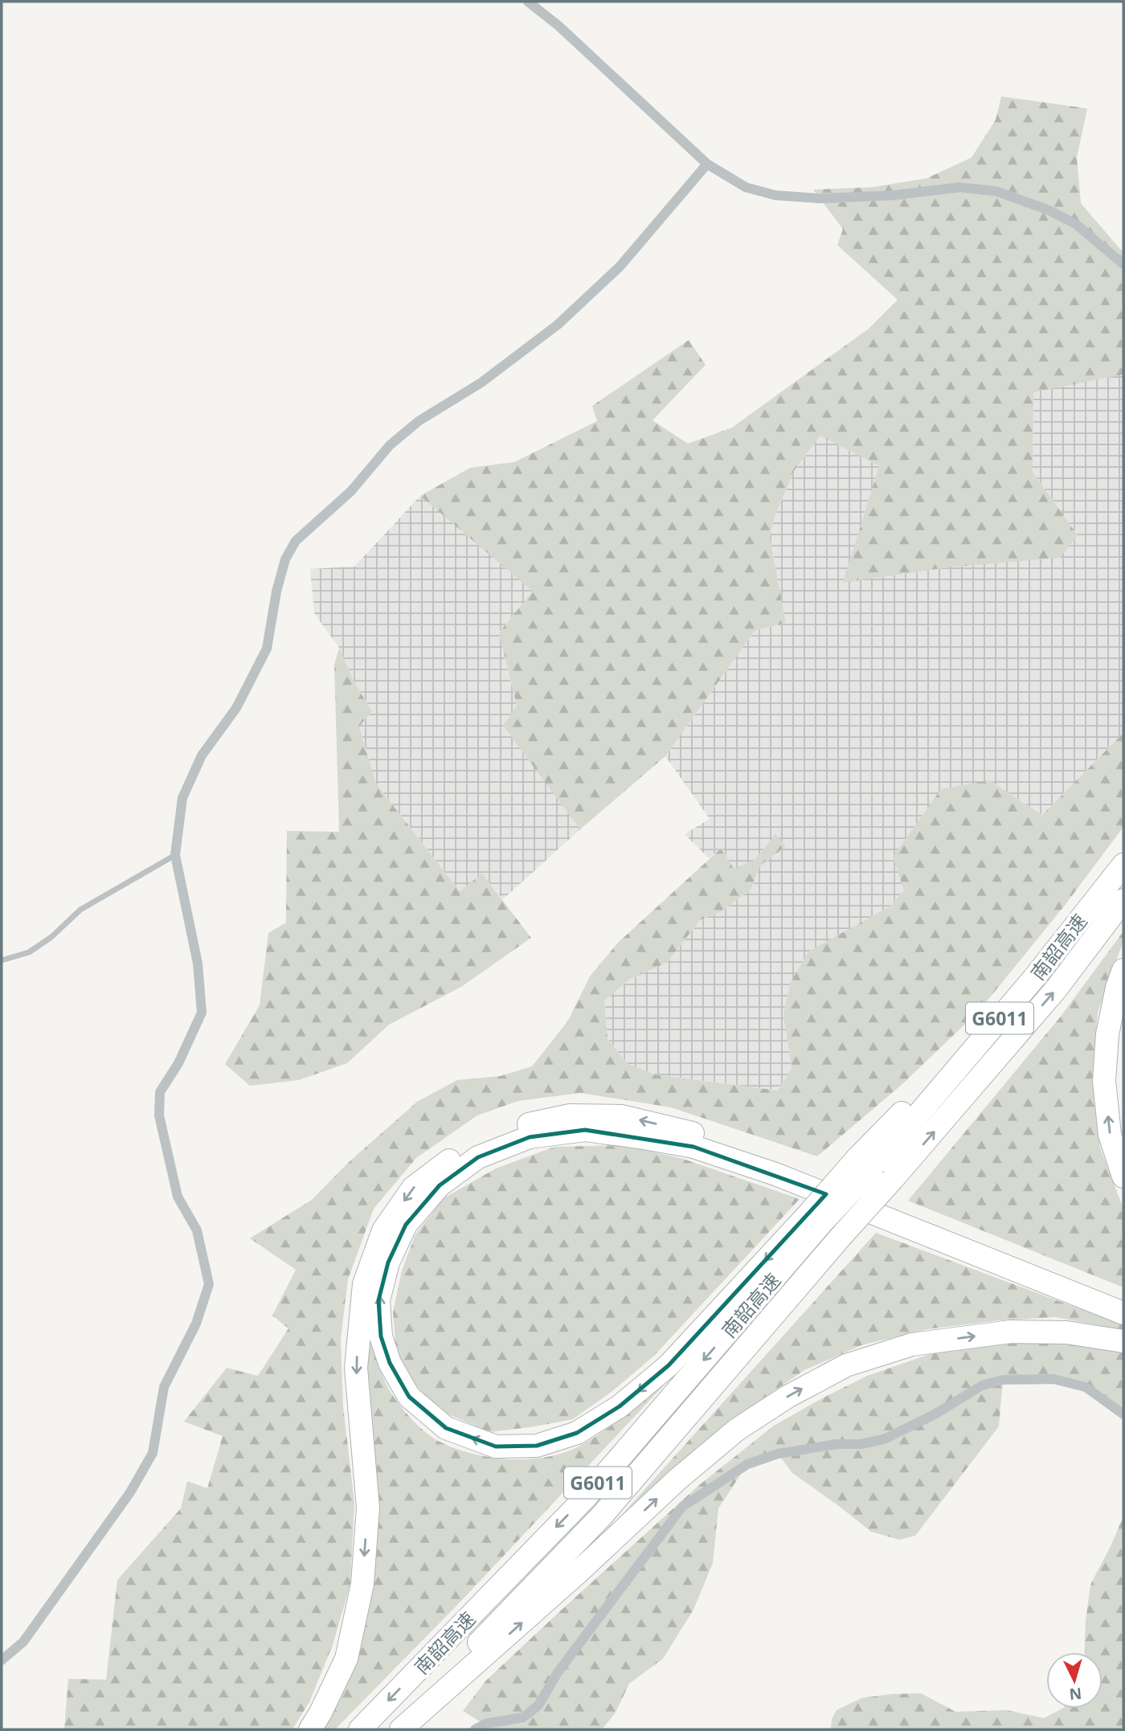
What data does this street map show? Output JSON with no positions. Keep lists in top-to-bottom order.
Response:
{
  "streets": {
    "highway": ["南韶高速", "G6011"]
  },
  "north": "bottom"
}
